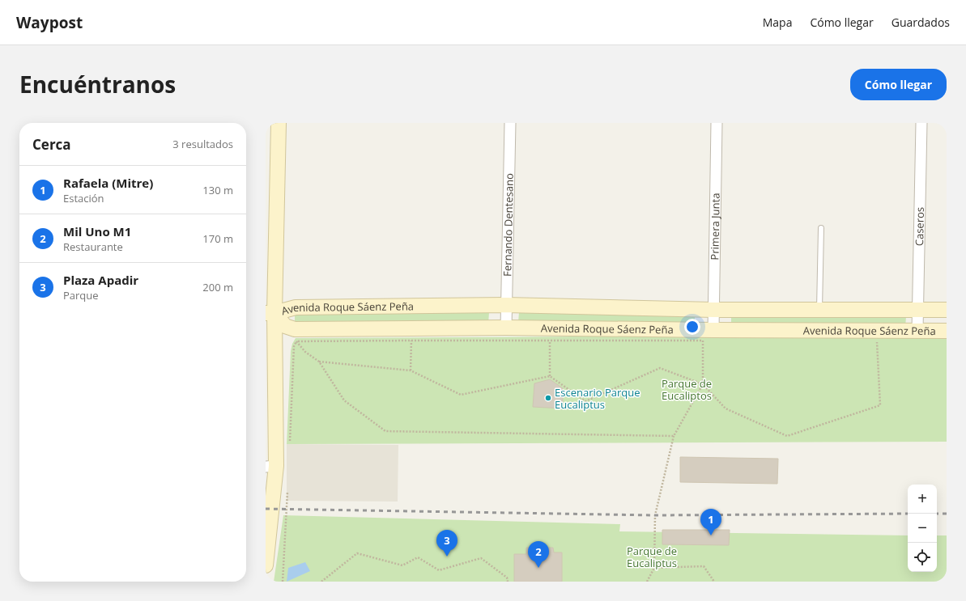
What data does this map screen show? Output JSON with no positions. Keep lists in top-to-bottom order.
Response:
{
  "streets": {
    "street": [
      "Fernando Dentesano",
      "Primera Junta",
      "Caseros",
      "Avenida Roque Sáenz Peña"
    ]
  },
  "crossings": [
    ["Fernando Dentesano", "Avenida Roque Sáenz Peña"],
    ["Primera Junta", "Avenida Roque Sáenz Peña"],
    ["Caseros", "Avenida Roque Sáenz Peña"]
  ],
  "parks": ["Parque de Eucaliptos", "Parque de Eucaliptus"],
  "places": ["Escenario Parque Eucaliptus"],
  "page": {
    "header": "Waypost",
    "nav": ["Mapa", "Cómo llegar", "Guardados"],
    "title": "Encuéntranos",
    "buttons": "Cómo llegar",
    "heading": ["Cerca", "3 resultados"],
    "list": [
      {
        "mark": "1",
        "name": "Rafaela (Mitre)",
        "note": "Estación",
        "value": "130 m"
      },
      {
        "mark": "2",
        "name": "Mil Uno M1",
        "note": "Restaurante",
        "value": "170 m"
      },
      {
        "mark": "3",
        "name": "Plaza Apadir",
        "note": "Parque",
        "value": "200 m"
      }
    ],
    "map_buttons": ["+", "−"],
    "pins": ["1", "3", "2"]
  }
}
